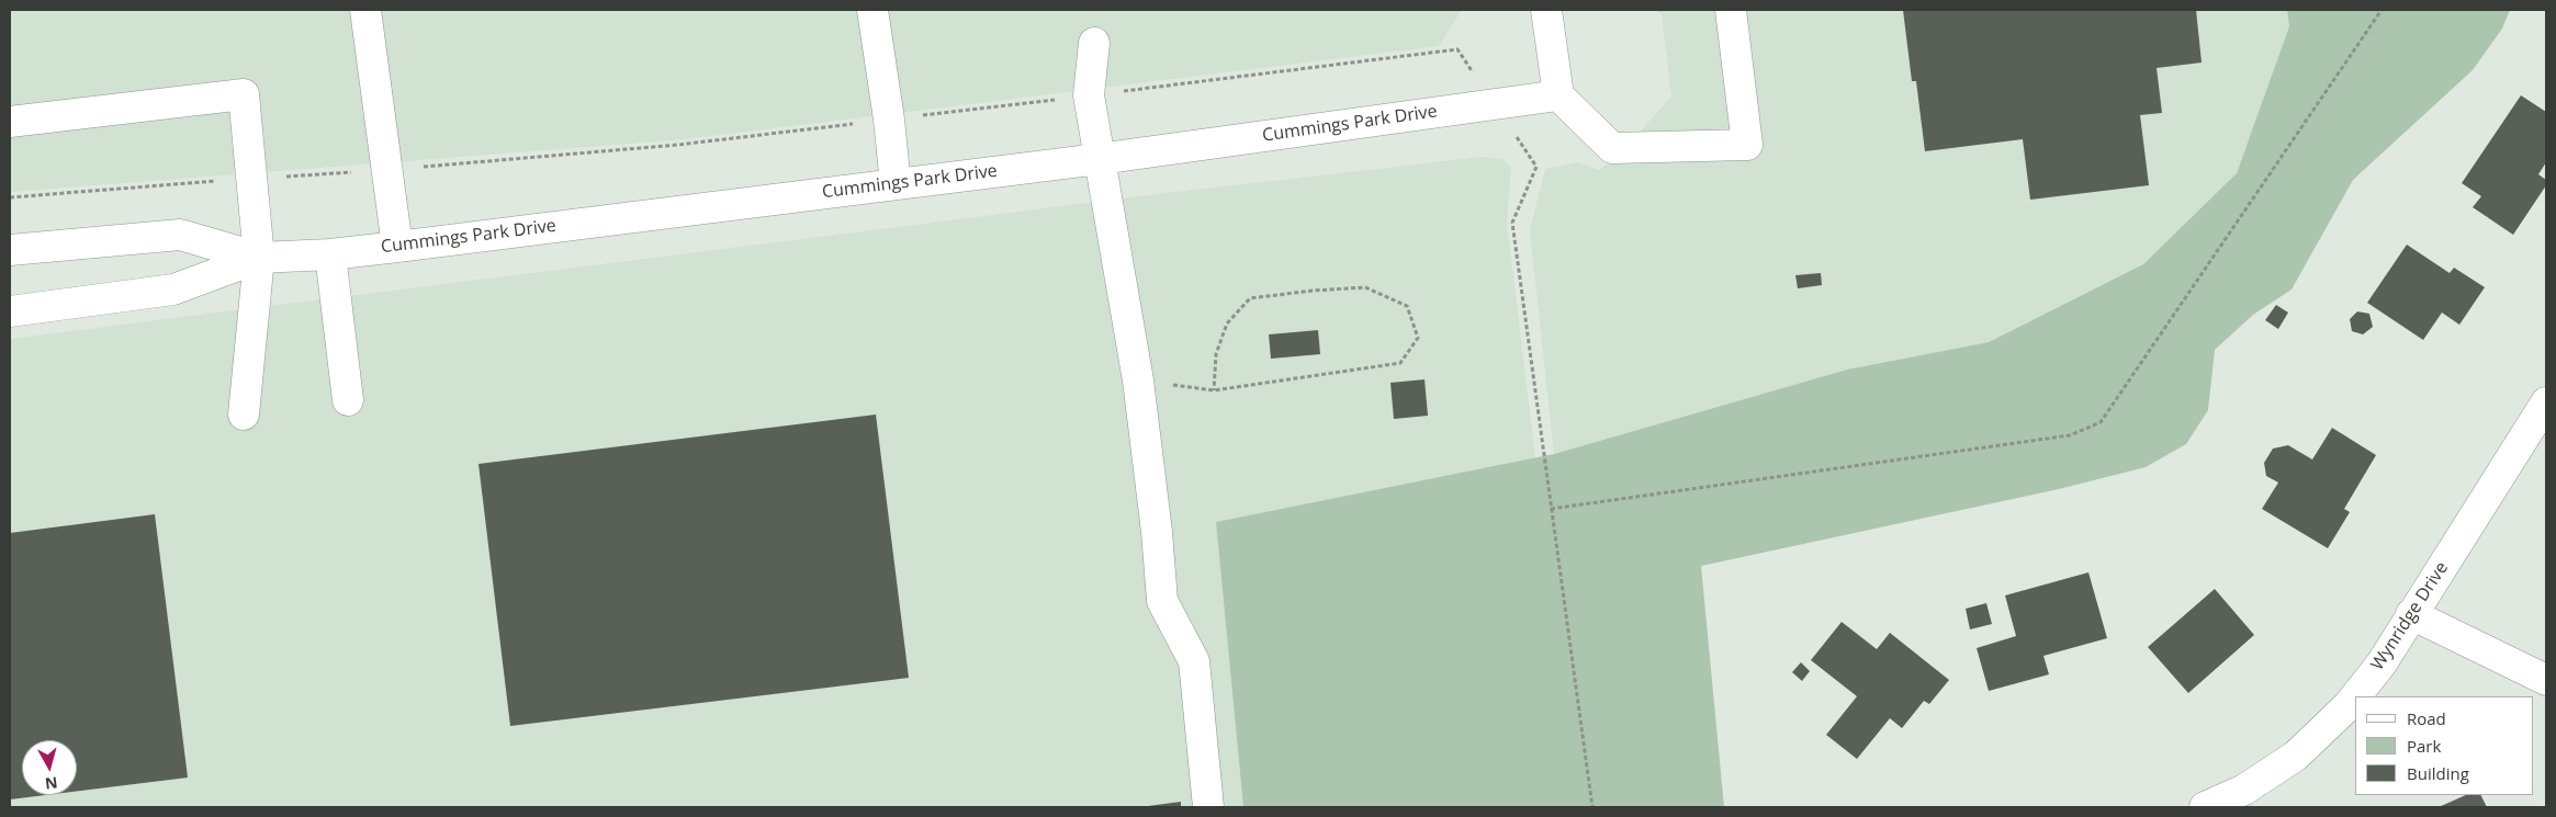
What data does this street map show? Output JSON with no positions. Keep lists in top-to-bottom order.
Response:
{
  "streets": {
    "street": ["Cummings Park Drive", "Wynridge Drive"]
  },
  "legend": ["Road", "Park", "Building"],
  "north": "bottom"
}
